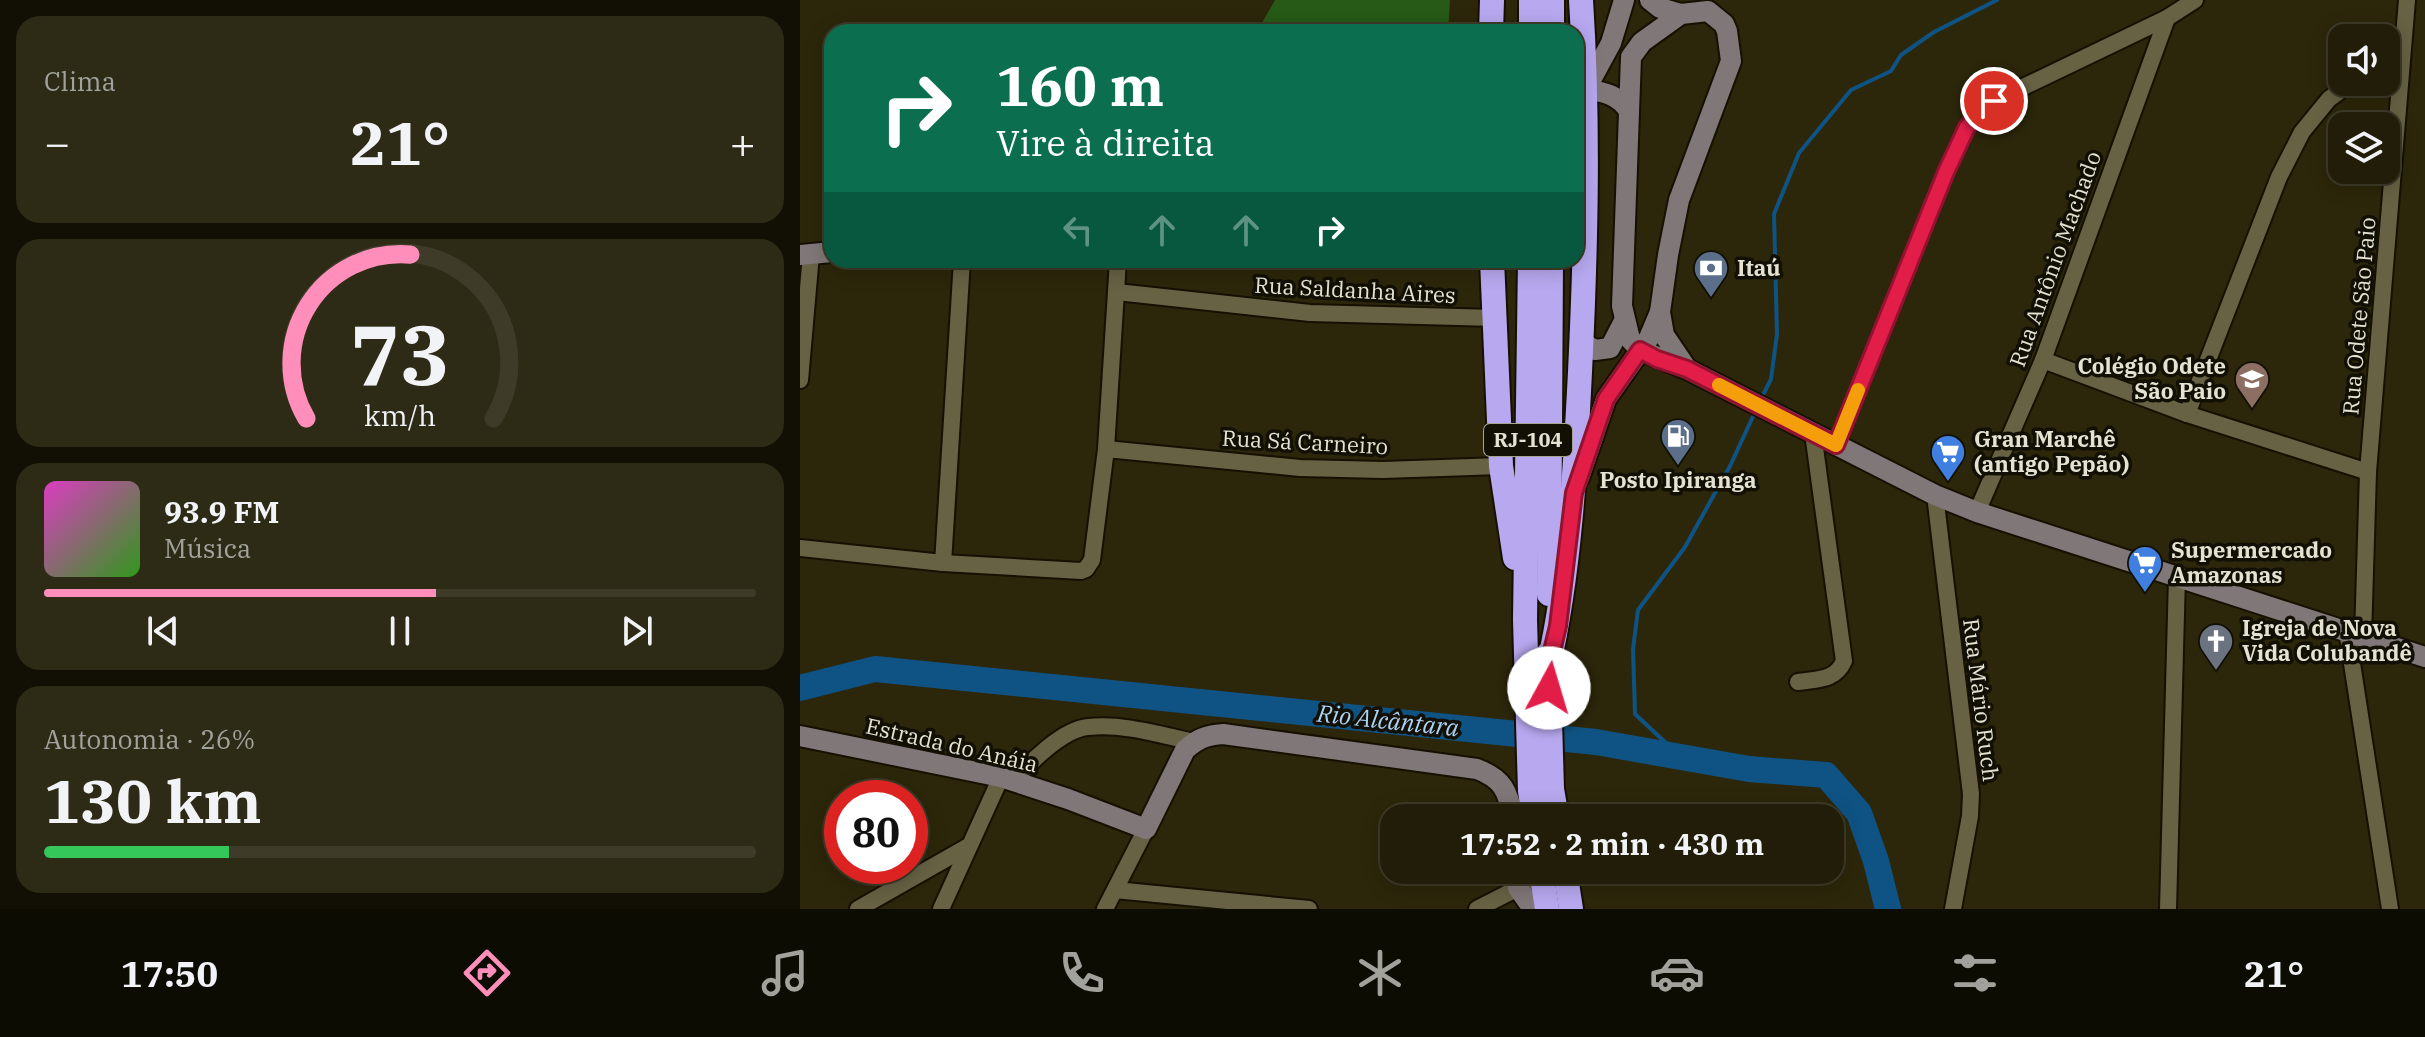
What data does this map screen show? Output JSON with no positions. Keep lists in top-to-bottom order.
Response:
{
  "streets": {
    "highway": ["RJ-104"],
    "main road": ["Estrada do Anáia"],
    "street": [
      "Rua Antônio Machado",
      "Rua Saldanha Aires",
      "Rua Odete São Paio",
      "Rua Sá Carneiro",
      "Rua Mário Ruch"
    ]
  },
  "water": ["Rio Alcântara"],
  "places": {
    "bank": ["Itaú"],
    "school or university": ["Colégio Odete São Paio"],
    "fuel station": ["Posto Ipiranga"],
    "supermarket": ["Gran Marchê (antigo Pepão)", "Supermercado Amazonas"],
    "church": ["Igreja de Nova Vida Colubandê"]
  },
  "page": {
    "tile": [
      "Clima",
      ["Autonomia · 26%", "130 km"]
    ],
    "turn": ["160 m", "Vire à direita"],
    "heat": ["−", "21°", "+"],
    "song": ["93.9 FM", "Música"],
    "limit": "80",
    "trip": "17:52 · 2 min · 430 m",
    "tabs": ["17:50", "21°"],
    "gauge": ["73", "km/h"]
  }
}
